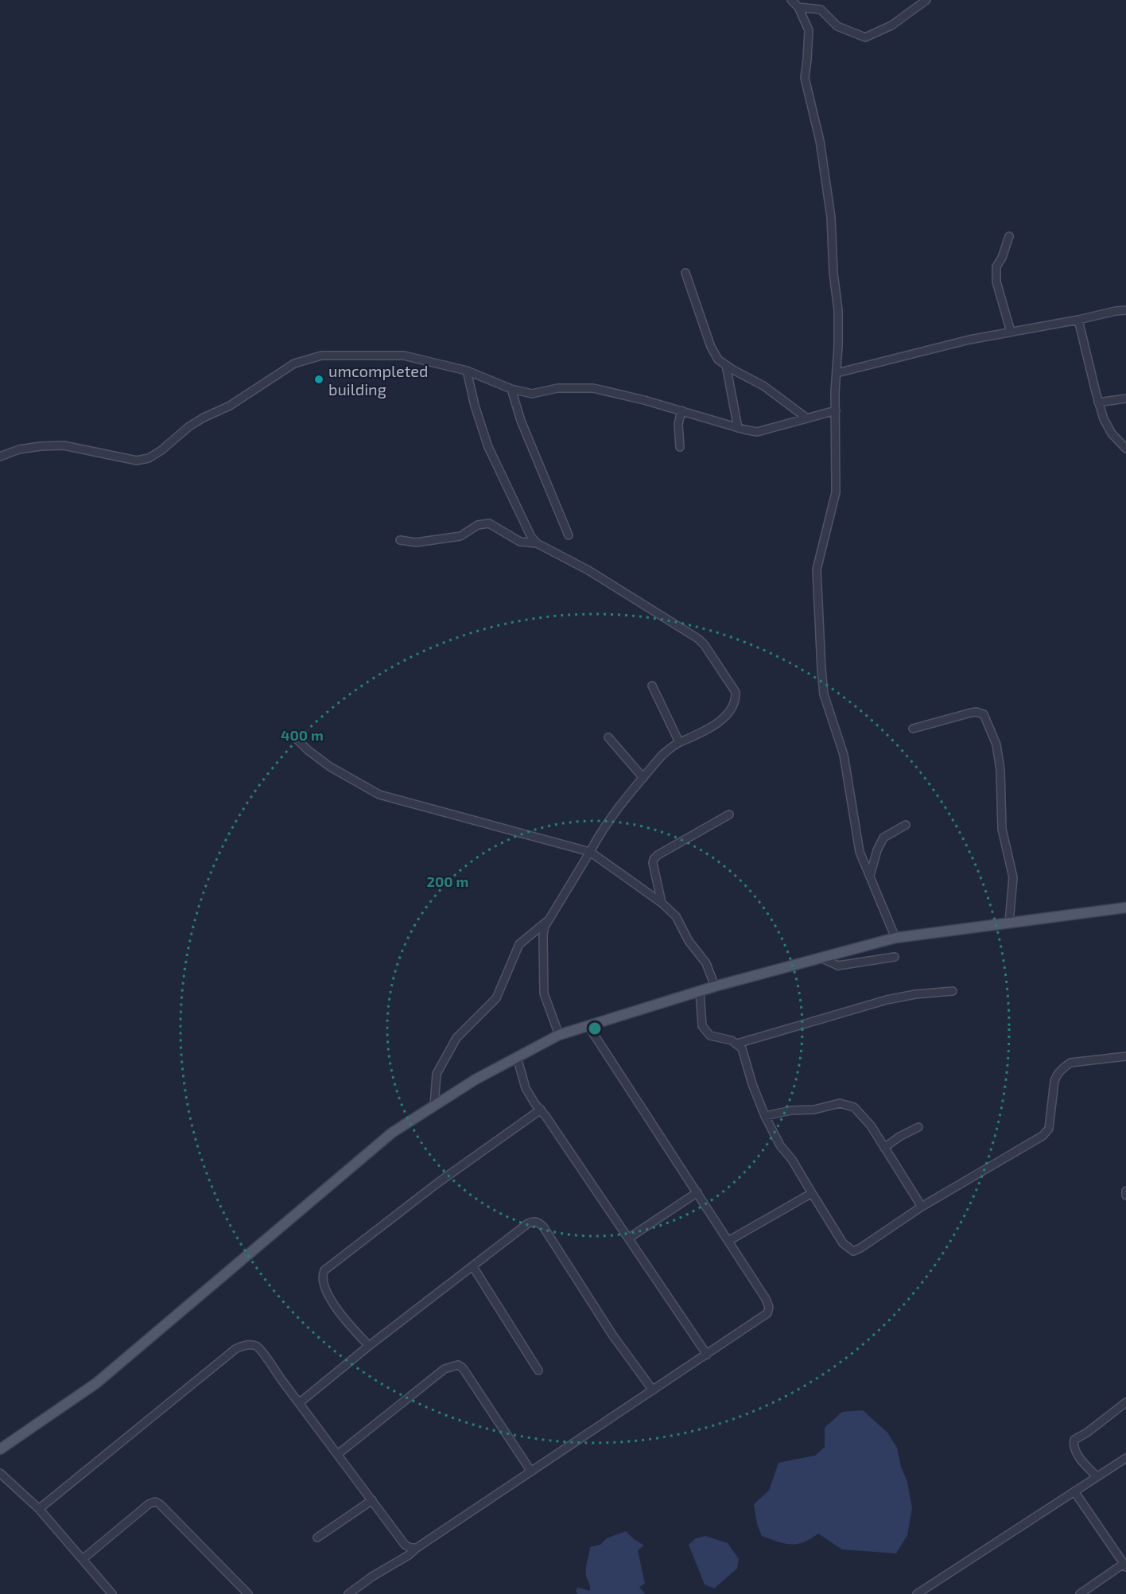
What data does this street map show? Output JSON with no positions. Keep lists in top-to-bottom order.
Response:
{
  "places": ["umcompleted building"],
  "rings": ["400 m", "200 m"]
}
